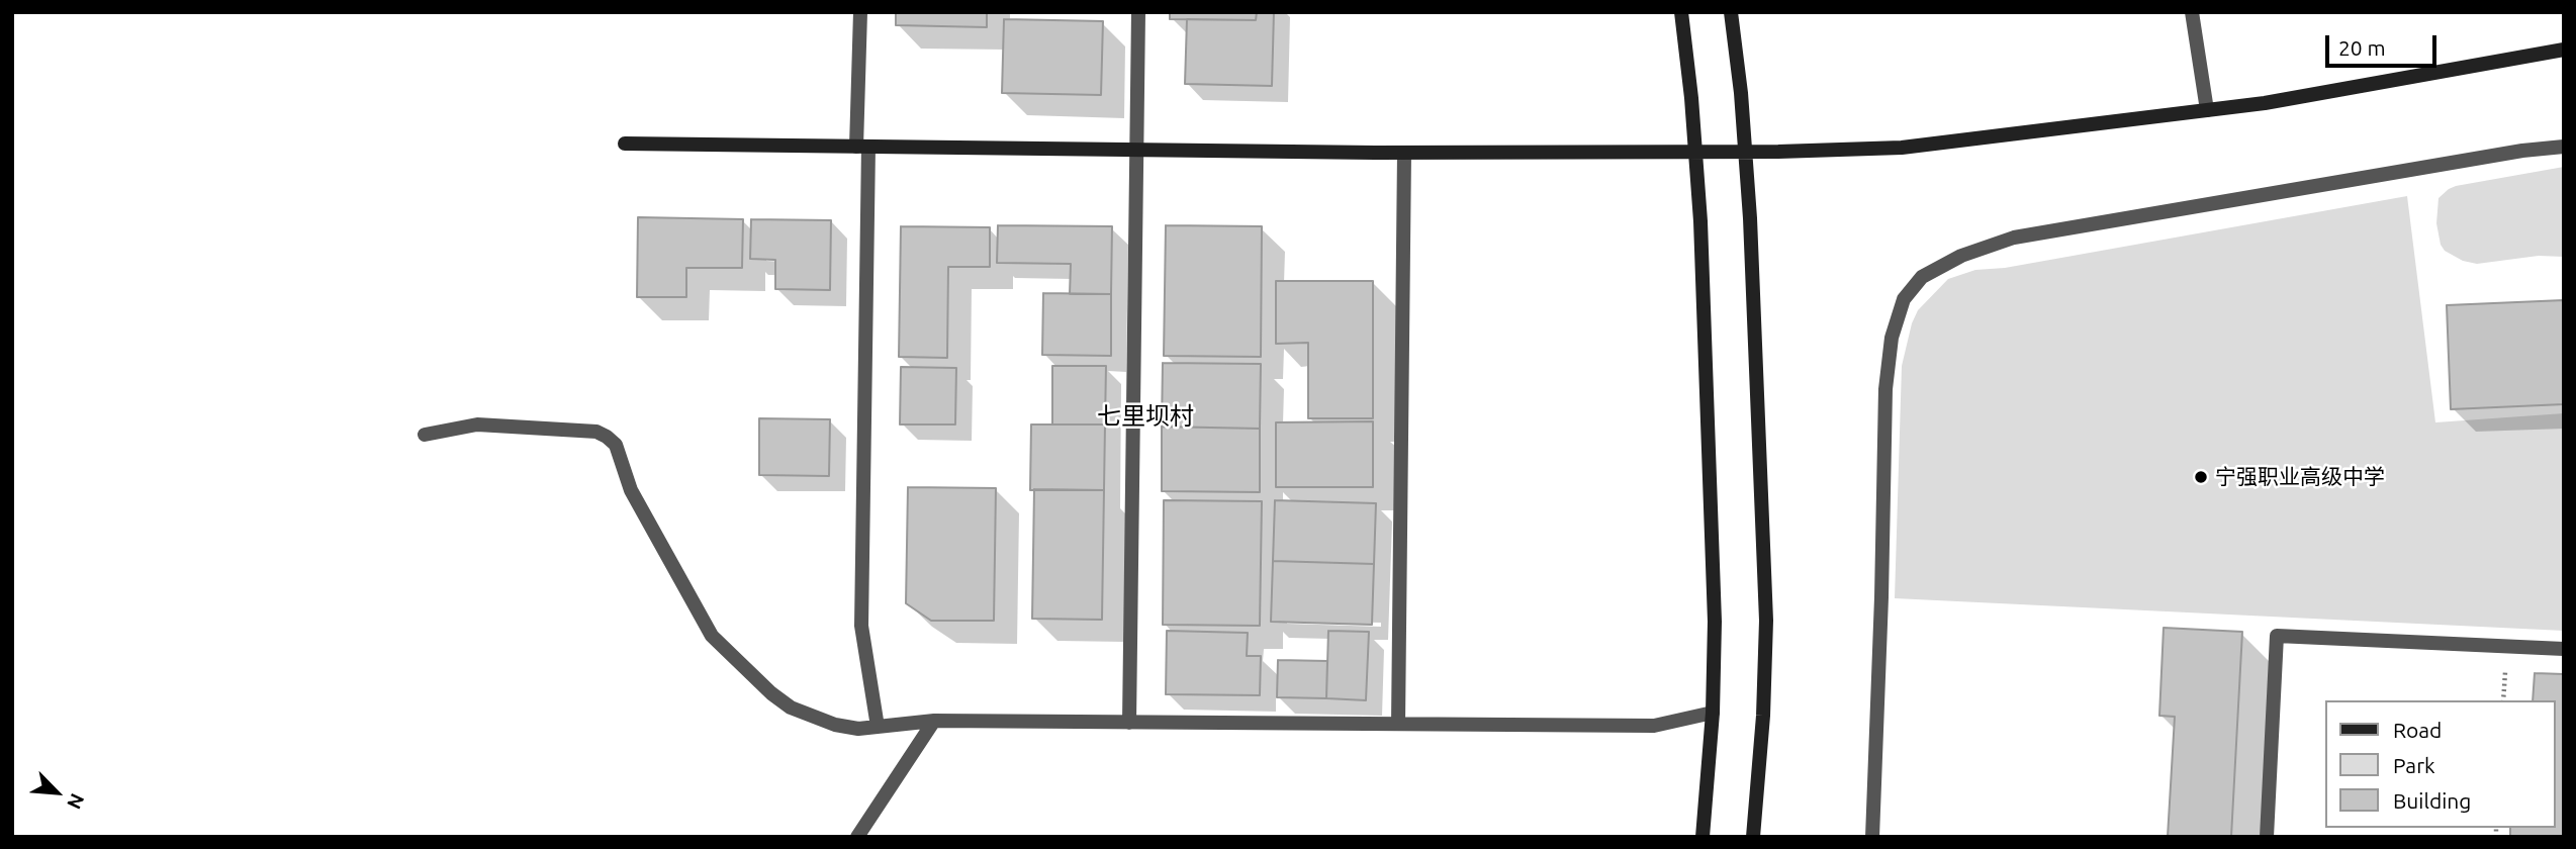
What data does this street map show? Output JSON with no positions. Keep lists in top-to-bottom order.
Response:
{
  "districts": ["七里坝村"],
  "places": ["宁强职业高级中学"],
  "legend": ["Road", "Park", "Building"],
  "scale_bar": "20 m",
  "north": "bottom right"
}
